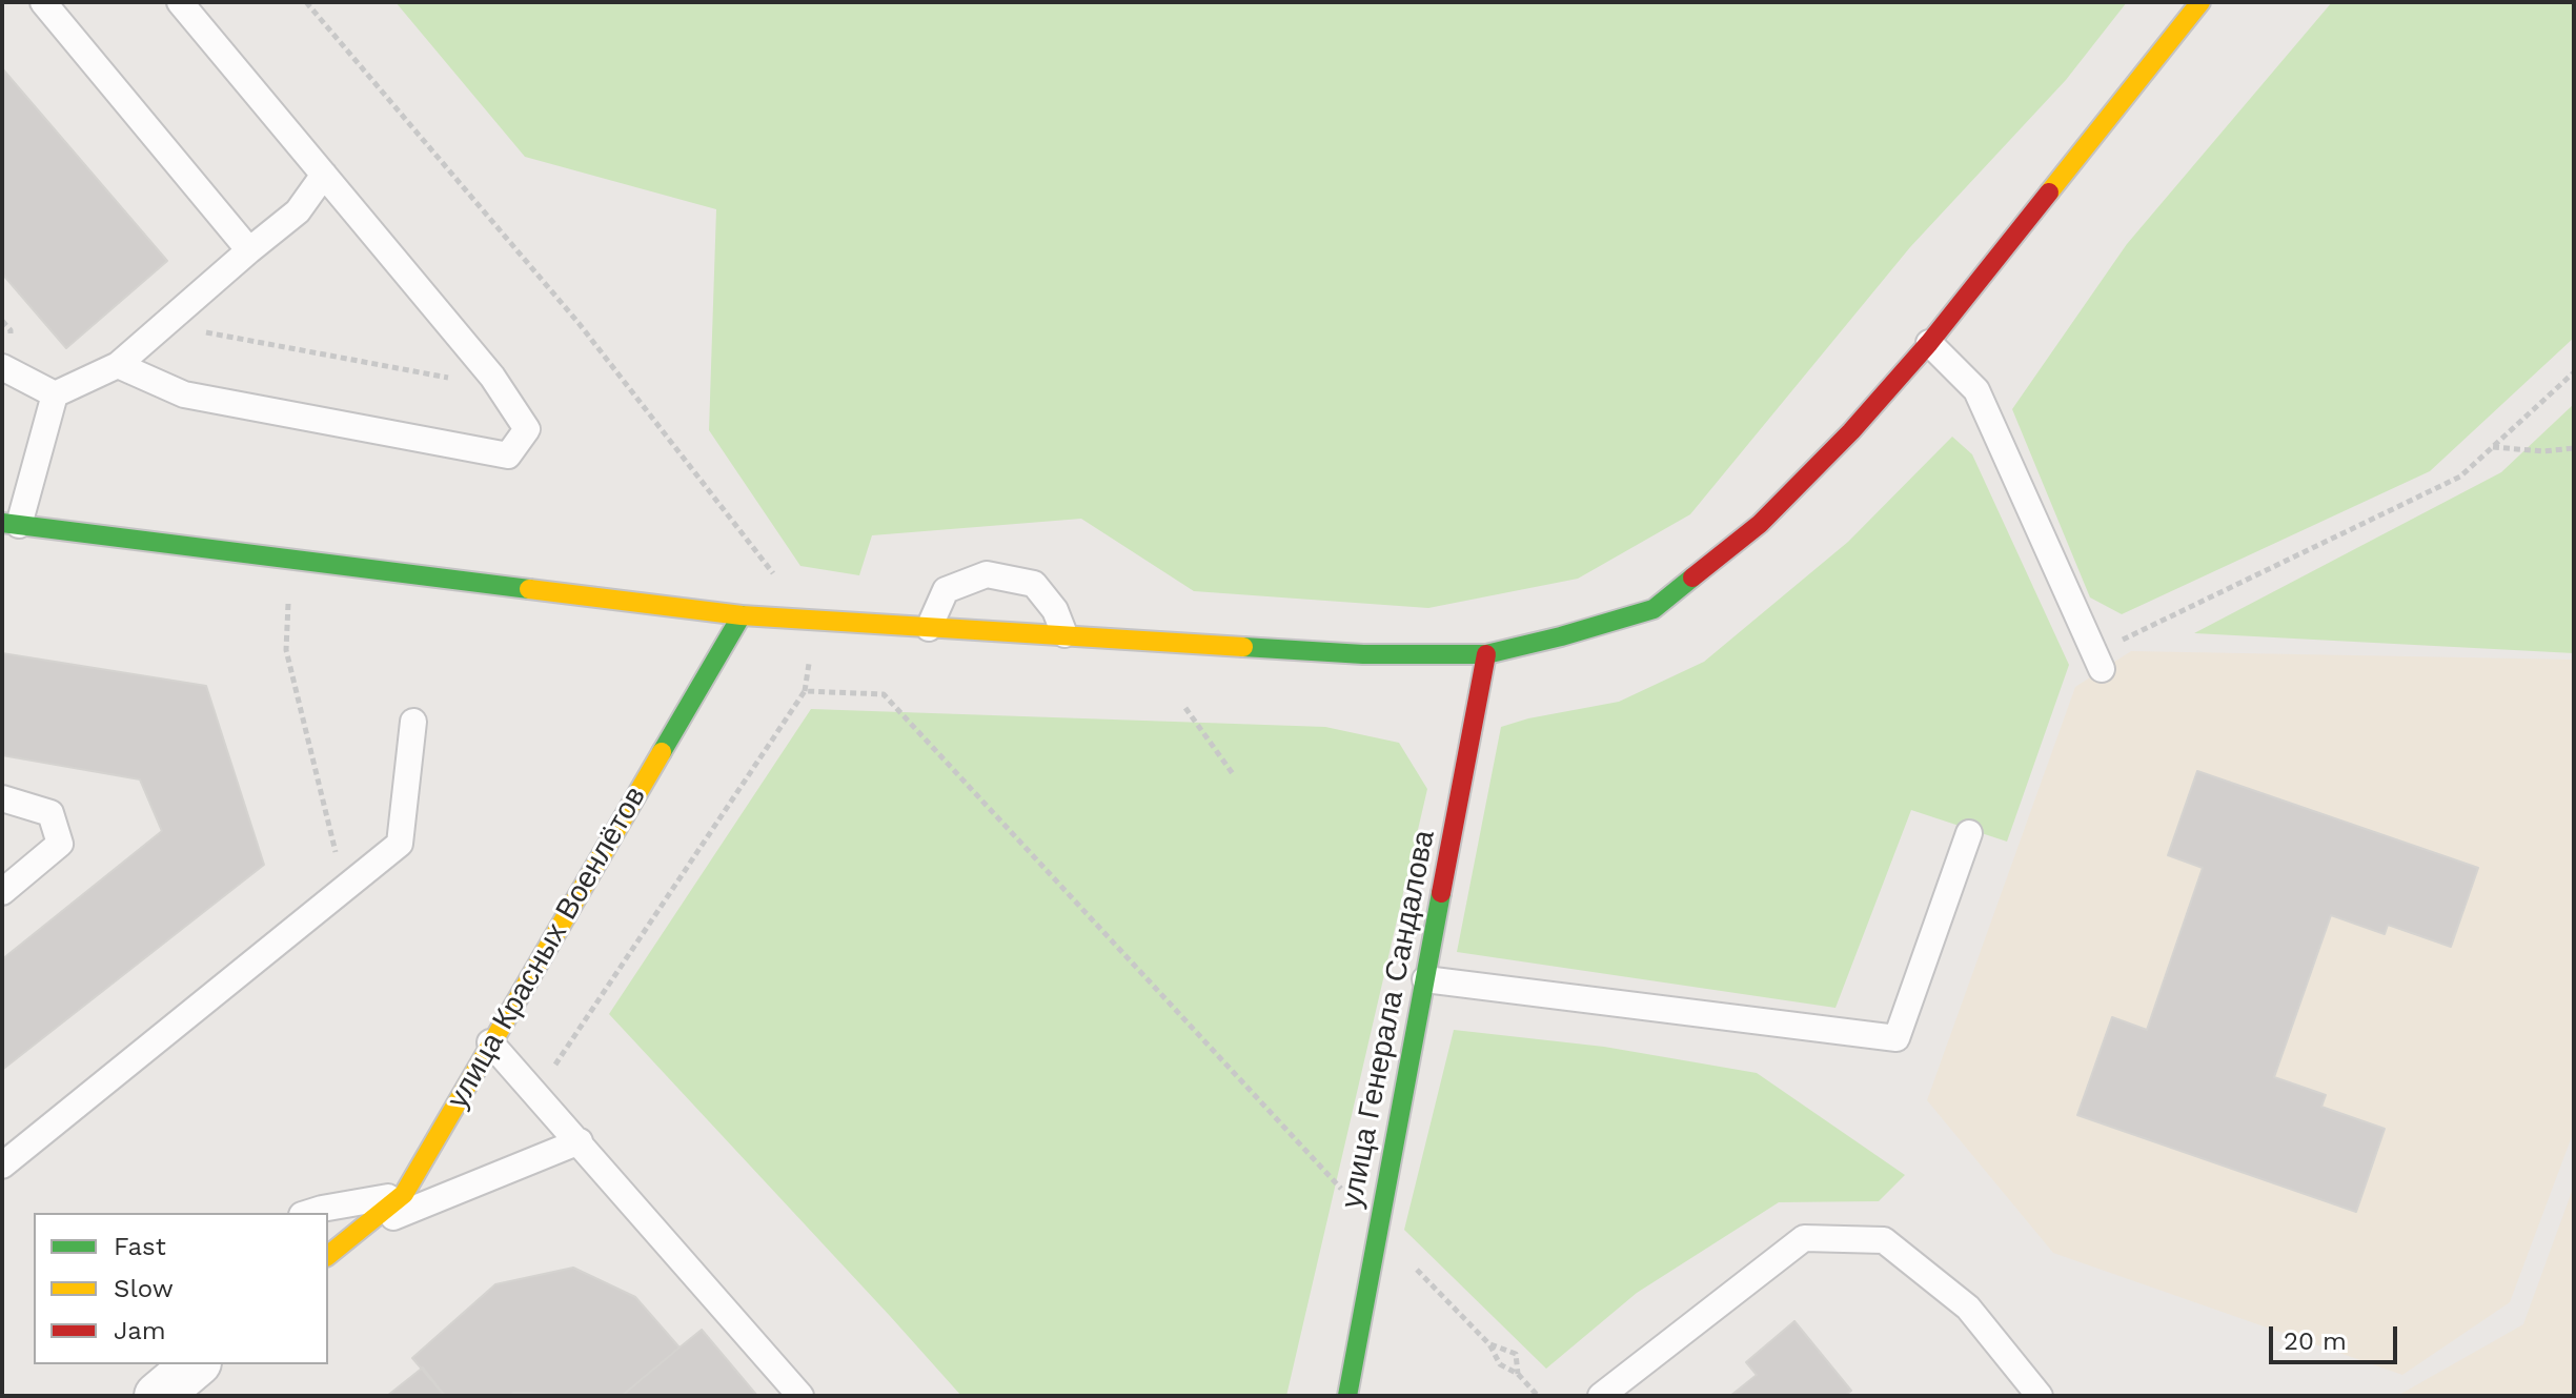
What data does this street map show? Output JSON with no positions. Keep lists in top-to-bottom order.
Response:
{
  "streets": {
    "street": ["улица Красных Военлётов", "улица Генерала Сандалова"]
  },
  "legend": ["Fast", "Slow", "Jam"],
  "scale_bar": "20 m"
}
